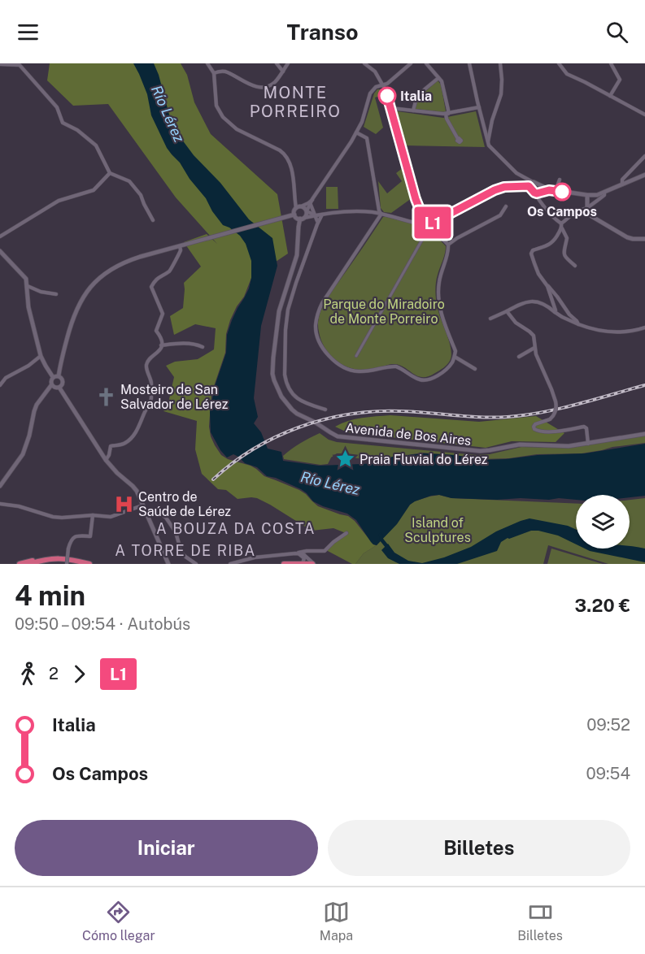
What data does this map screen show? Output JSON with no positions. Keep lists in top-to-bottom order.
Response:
{
  "streets": {
    "street": ["Avenida de Bos Aires"]
  },
  "districts": ["MONTE PORREIRO", "A BOUZA DA COSTA", "A TORRE DE RIBA"],
  "water": ["Río Lérez"],
  "parks": ["Parque do Miradoiro de Monte Porreiro", "Island of Sculptures"],
  "places": {
    "other": ["Italia", "Os Campos"],
    "church": ["Mosteiro de San Salvador de Lérez"],
    "place": ["Praia Fluvial do Lérez"],
    "hospital": ["Centro de Saúde de Lérez"]
  },
  "lines": ["bus line L1"],
  "page": {
    "header": "Transo",
    "on_map": "L1",
    "heading": ["4 min", "09:50 – 09:54 · Autobús", "3.20 €"],
    "legs": ["2", "L1"],
    "list": [
      {
        "name": "Italia",
        "value": "09:52"
      },
      {
        "name": "Os Campos",
        "value": "09:54"
      }
    ],
    "buttons": ["Iniciar", "Billetes"],
    "tabs": ["Cómo llegar", "Mapa", "Billetes"]
  }
}
